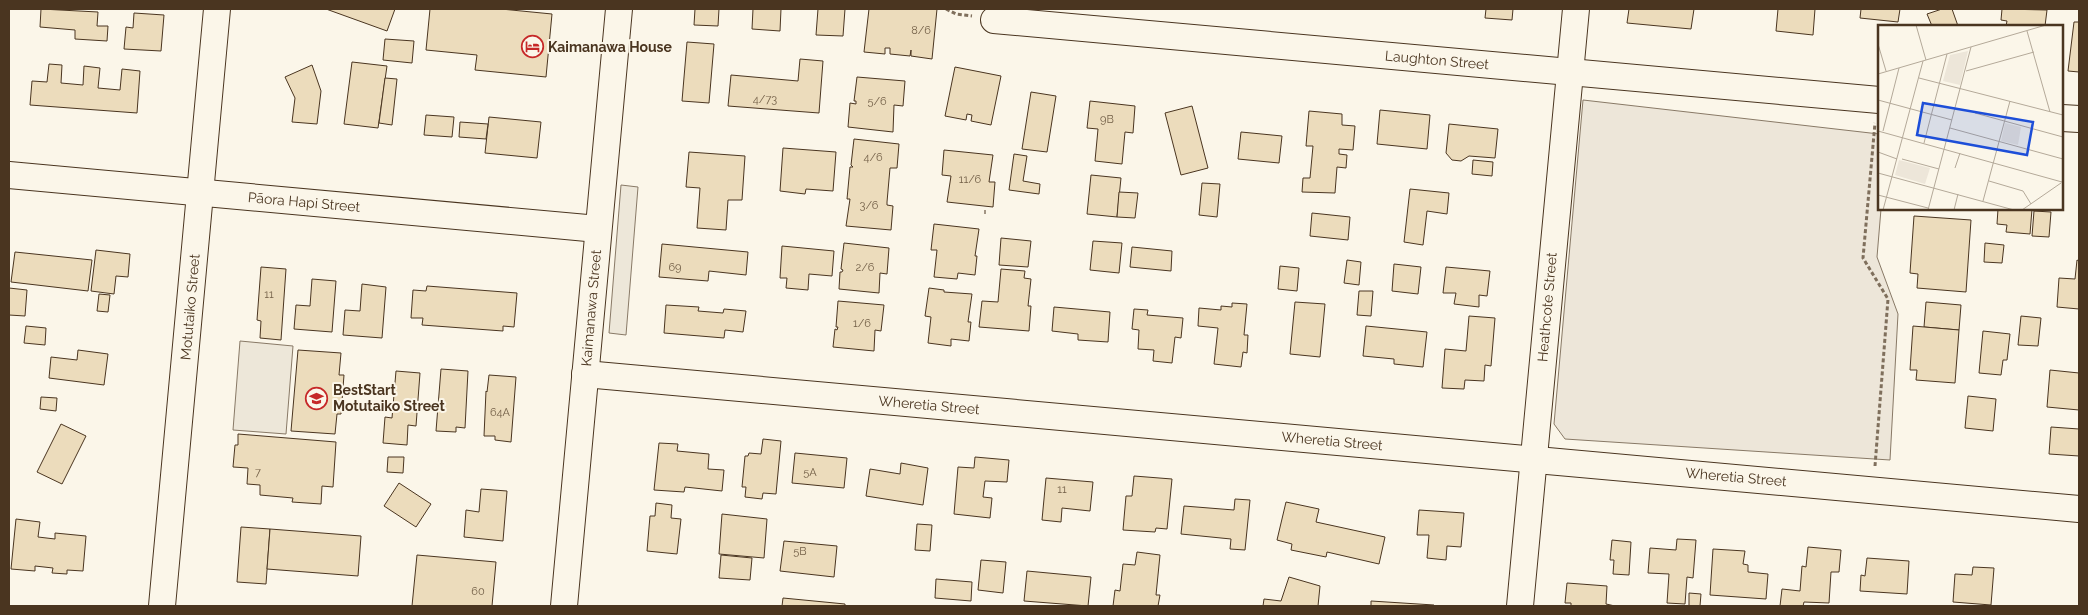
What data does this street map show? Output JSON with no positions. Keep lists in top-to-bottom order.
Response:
{
  "streets": {
    "street": [
      "Laughton Street",
      "Pāora Hapi Street",
      "Motutaiko Street",
      "Heathcote Street",
      "Kaimanawa Street",
      "Wheretia Street"
    ]
  },
  "crossings": [
    ["Laughton Street", "Heathcote Street"],
    ["Pāora Hapi Street", "Motutaiko Street"],
    ["Pāora Hapi Street", "Kaimanawa Street"],
    ["Heathcote Street", "Wheretia Street"],
    ["Kaimanawa Street", "Wheretia Street"]
  ],
  "places": {
    "hotel": ["Kaimanawa House"],
    "school or university": ["BestStart Motutaiko Street"]
  },
  "house_numbers": [
    "8/6",
    "4/73",
    "5/6",
    "9B",
    "4/6",
    "11/6",
    "3/6",
    "69",
    "2/6",
    "11",
    "1/6",
    "64A",
    "7",
    "5A",
    "11",
    "5B",
    "60"
  ]
}
